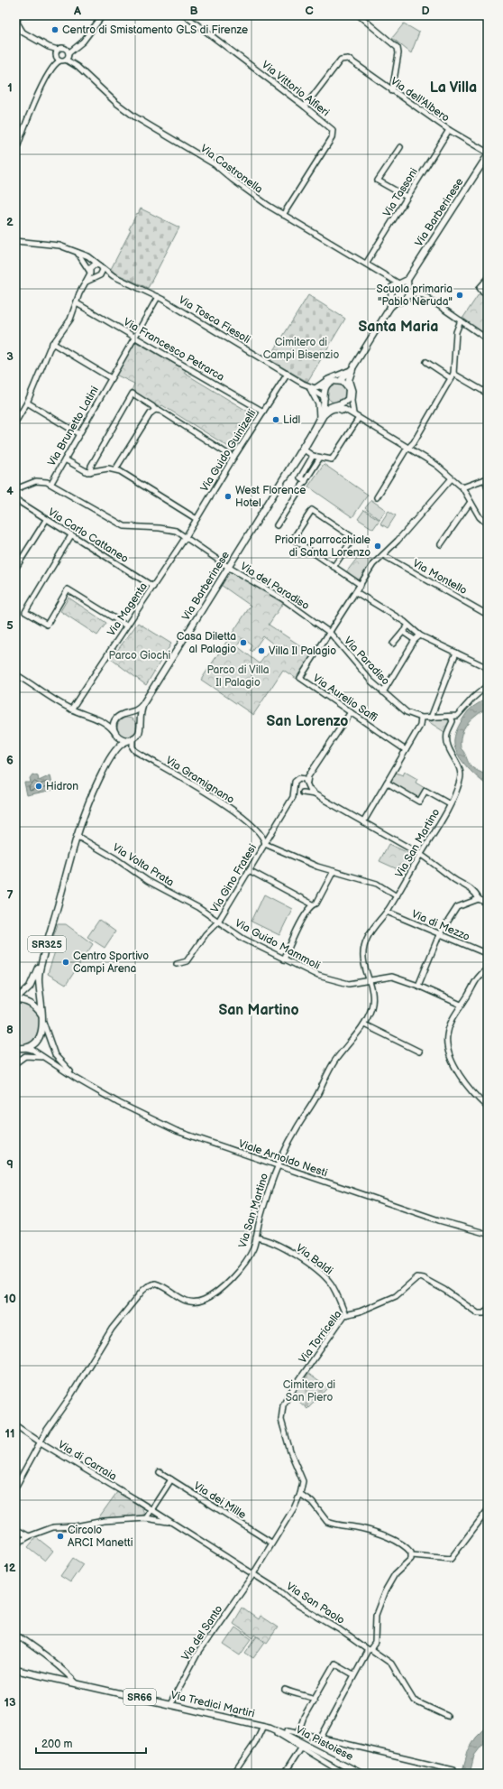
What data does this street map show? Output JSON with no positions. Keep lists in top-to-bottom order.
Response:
{
  "streets": {
    "main road": [
      "Via Barberinese",
      "SR325",
      "SR66",
      "Via Tredici Martiri",
      "Via Pistoiese"
    ],
    "street": [
      "Via Vittorio Alfieri",
      "Via dell'Albero",
      "Via Castronella",
      "Via Tassoni",
      "Via Tosca Fiesoli",
      "Via Francesco Petrarca",
      "Via Brunetto Latini",
      "Via Guido Guinizelli",
      "Via Carlo Cattaneo",
      "Via Montello",
      "Via del Paradiso",
      "Via Magenta",
      "Via Paradiso",
      "Via Aurelio Saffi",
      "Via Gramignano",
      "Via San Martino",
      "Via Volta Prata",
      "Via Gino Fratesi",
      "Via di Mezzo",
      "Via Guido Mammoli",
      "Viale Arnoldo Nesti",
      "Via Baldi",
      "Via Torricella",
      "Via di Carraia",
      "Via dei Mille",
      "Via San Paolo",
      "Via del Santo"
    ]
  },
  "crossings": [
    ["Via Vittorio Alfieri", "Via dell'Albero"],
    ["Via Vittorio Alfieri", "Via Castronella"],
    ["Via dell'Albero", "Via Tassoni"],
    ["Via dell'Albero", "Via Barberinese"],
    ["Via Castronella", "Via Tassoni"],
    ["Via Castronella", "Via Barberinese"],
    ["Via Barberinese", "Via Tosca Fiesoli"],
    ["Via Barberinese", "Via del Paradiso"],
    ["Via Barberinese", "Via Gramignano"],
    ["Via Barberinese", "Via Volta Prata"],
    ["Via Barberinese", "Viale Arnoldo Nesti"],
    ["Via Tosca Fiesoli", "Via Brunetto Latini"],
    ["Via Tosca Fiesoli", "Via Guido Guinizelli"],
    ["Via Francesco Petrarca", "Via Brunetto Latini"],
    ["Via Francesco Petrarca", "Via Guido Guinizelli"],
    ["Via Brunetto Latini", "Via del Paradiso"],
    ["Via Guido Guinizelli", "Via del Paradiso"],
    ["Via Guido Guinizelli", "Via Magenta"],
    ["Via Carlo Cattaneo", "Via Magenta"],
    ["Via del Paradiso", "Via Magenta"],
    ["Via del Paradiso", "Via Paradiso"],
    ["Via del Paradiso", "Via Aurelio Saffi"],
    ["Via Paradiso", "Via Aurelio Saffi"],
    ["Via Paradiso", "Via San Martino"],
    ["Via Gramignano", "Via Gino Fratesi"],
    ["Via San Martino", "Via di Mezzo"],
    ["Via San Martino", "Via Guido Mammoli"],
    ["Via San Martino", "Viale Arnoldo Nesti"],
    ["Via San Martino", "Via Baldi"],
    ["Via San Martino", "Via di Carraia"],
    ["Via Volta Prata", "Via Gino Fratesi"],
    ["Via Volta Prata", "Via Guido Mammoli"],
    ["Via Gino Fratesi", "Via Guido Mammoli"],
    ["Via Baldi", "Via Torricella"],
    ["Via Torricella", "Via dei Mille"],
    ["Via Torricella", "Via San Paolo"],
    ["Via Torricella", "Via del Santo"],
    ["Via di Carraia", "Via San Paolo"],
    ["Via San Paolo", "Via del Santo"],
    ["Via del Santo", "Via Tredici Martiri"],
    ["Via Tredici Martiri", "Via Pistoiese"]
  ],
  "districts": [
    "La Villa",
    "Santa Maria",
    "San Lorenzo",
    "San Martino"
  ],
  "parks": [
    "Cimitero di Campi Bisenzio",
    "Parco Giochi",
    "Parco di Villa Il Palagio",
    "Cimitero di San Piero"
  ],
  "places": [
    "Centro di Smistamento GLS di Firenze",
    "Scuola primaria \"Pablo Neruda\"",
    "Lidl",
    "West Florence Hotel",
    "Prioria parrocchiale di Santa Lorenzo",
    "Casa Diletta al Palagio",
    "Villa Il Palagio",
    "Hidron",
    "Centro Sportivo Campi Arena",
    "Circolo ARCI Manetti"
  ],
  "scale_bar": "200 m",
  "grid": {
    "columns": [
      "A",
      "B",
      "C",
      "D"
    ],
    "rows": [
      "1",
      "2",
      "3",
      "4",
      "5",
      "6",
      "7",
      "8",
      "9",
      "10",
      "11",
      "12",
      "13"
    ]
  }
}
